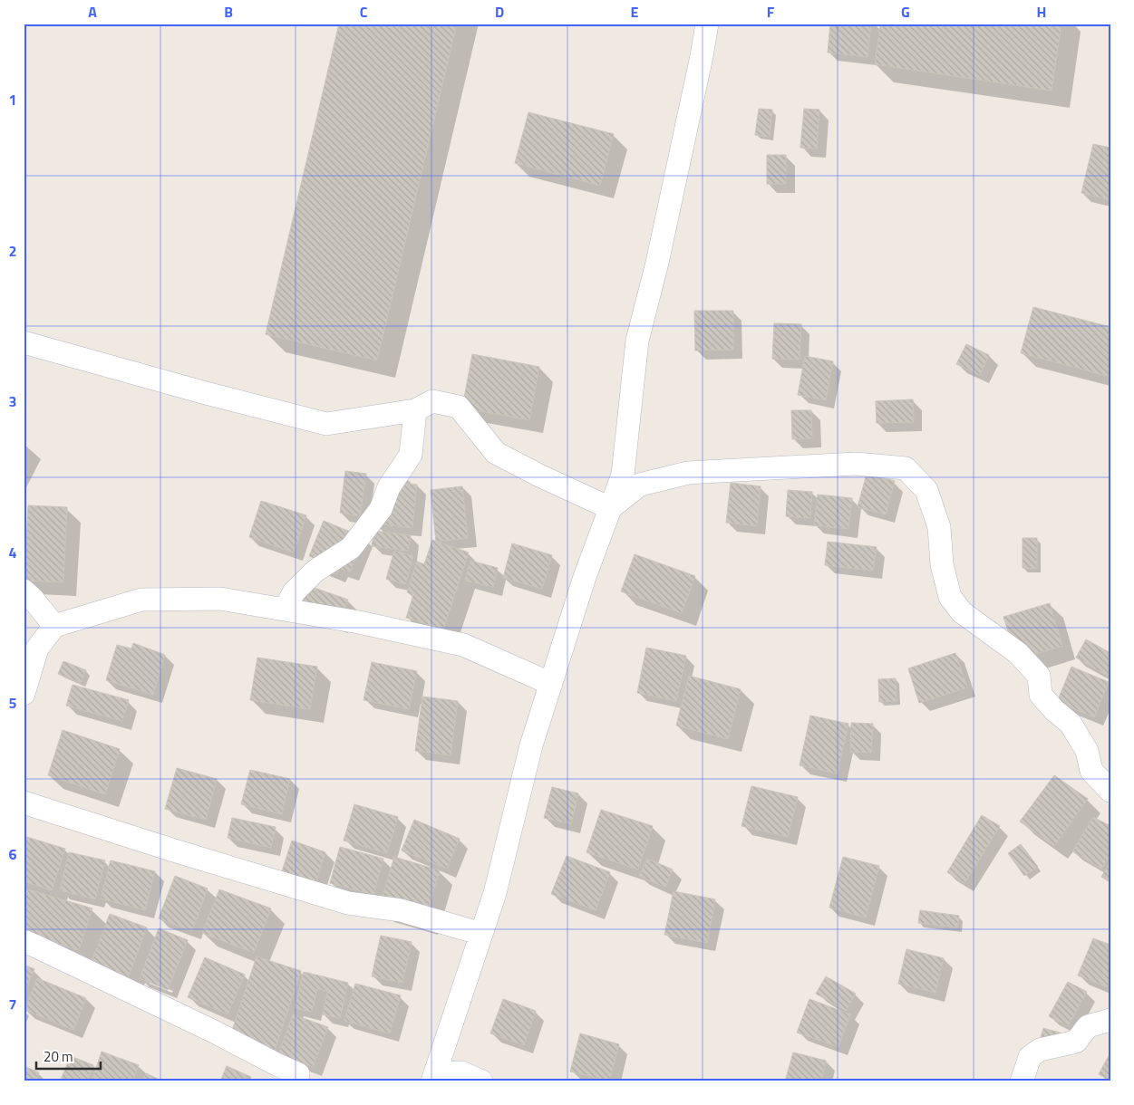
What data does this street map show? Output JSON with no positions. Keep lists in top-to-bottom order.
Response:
{
  "scale_bar": "20 m",
  "grid": {
    "columns": [
      "A",
      "B",
      "C",
      "D",
      "E",
      "F",
      "G",
      "H"
    ],
    "rows": [
      "1",
      "2",
      "3",
      "4",
      "5",
      "6",
      "7"
    ]
  }
}
